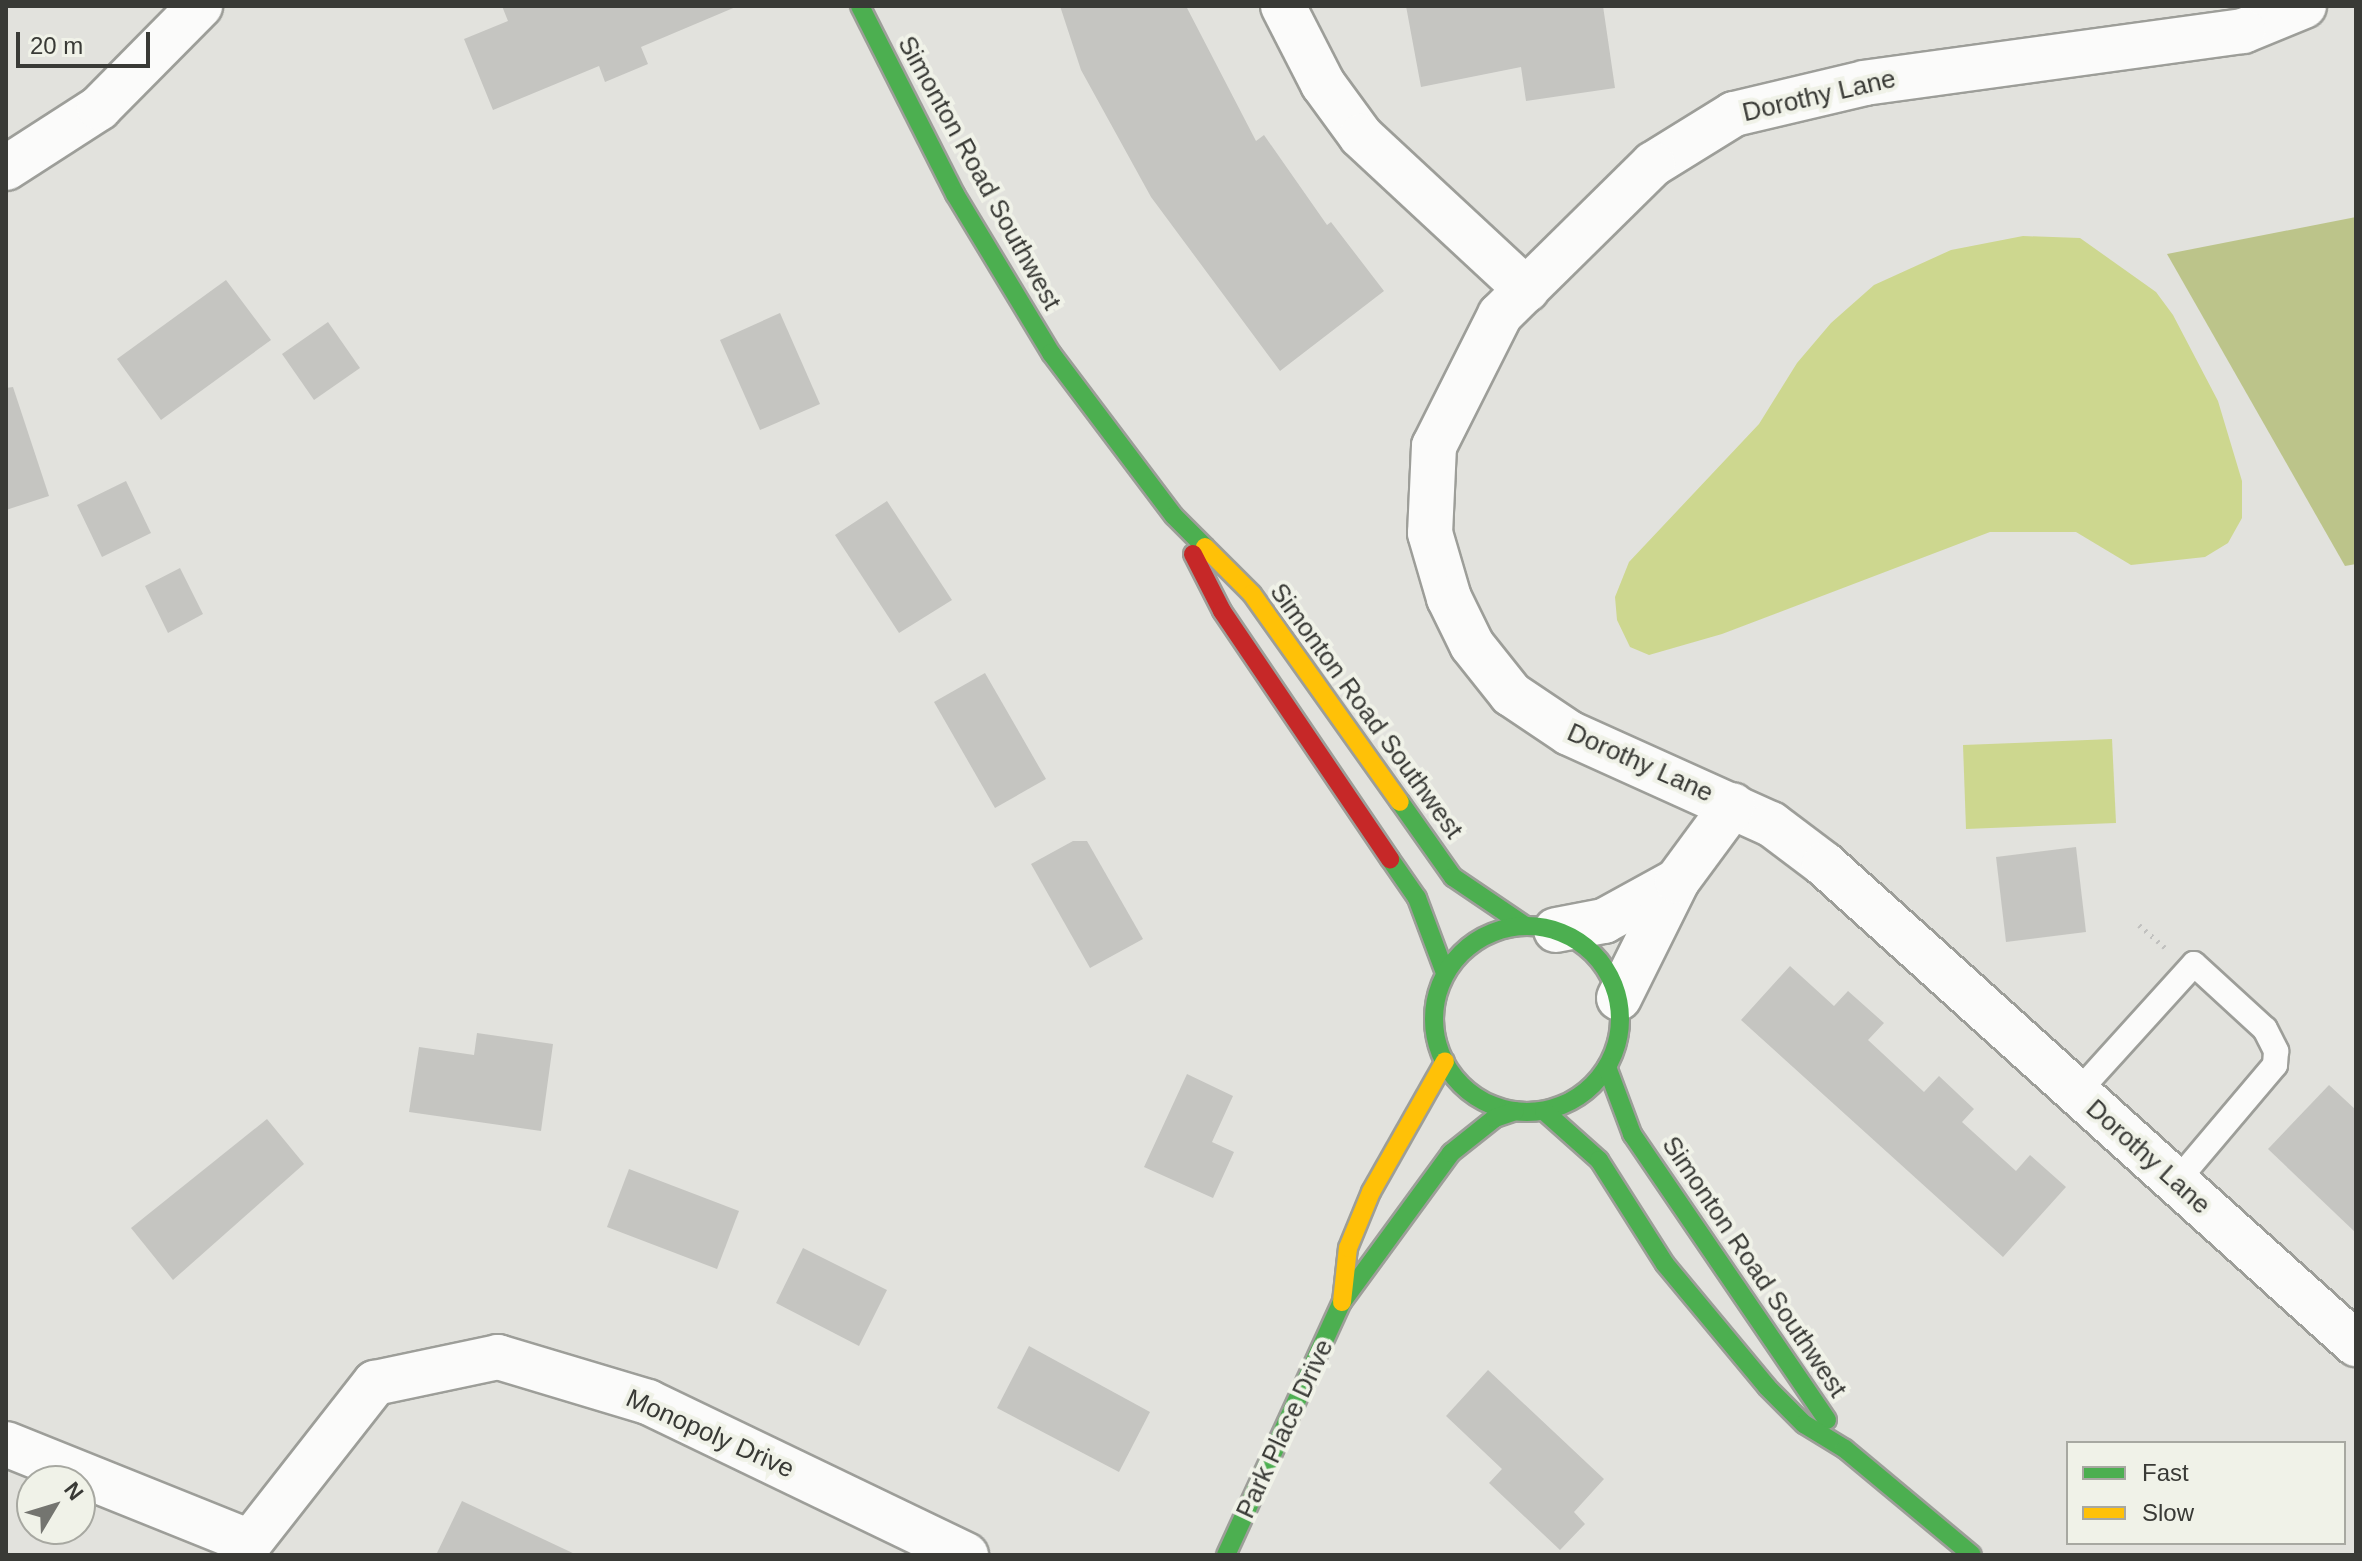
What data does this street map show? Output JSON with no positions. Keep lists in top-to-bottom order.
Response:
{
  "streets": {
    "street": [
      "Dorothy Lane",
      "Simonton Road Southwest",
      "Park Place Drive",
      "Monopoly Drive"
    ]
  },
  "crossings": [
    ["Simonton Road Southwest", "Park Place Drive"]
  ],
  "legend": ["Fast", "Slow"],
  "scale_bar": "20 m",
  "north": "top right"
}
